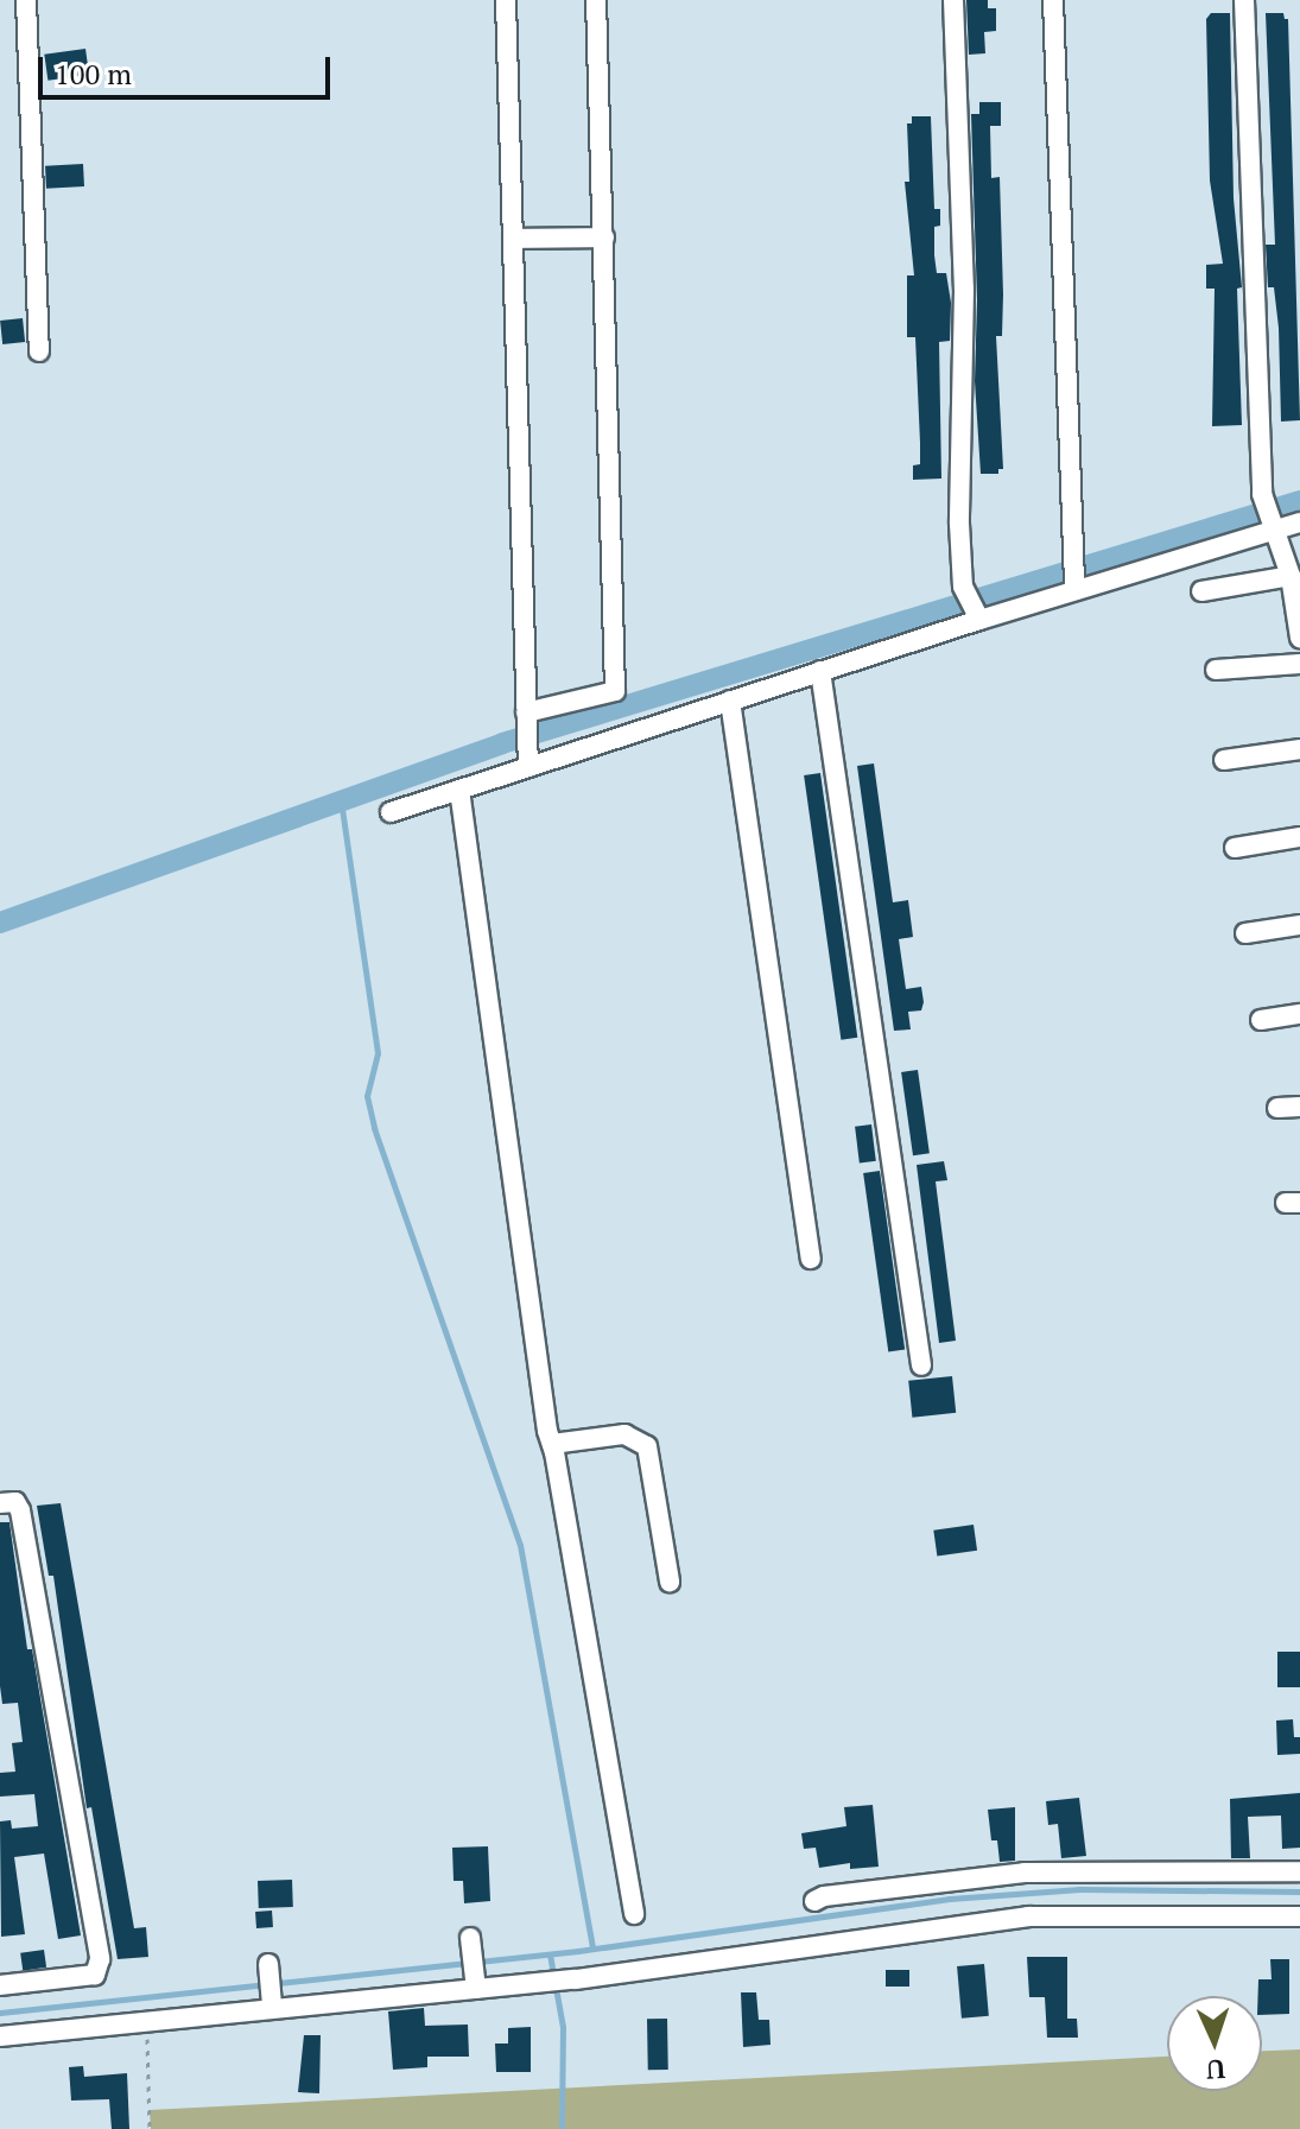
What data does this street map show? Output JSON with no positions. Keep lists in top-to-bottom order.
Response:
{
  "scale_bar": "100 m",
  "north": "bottom"
}
